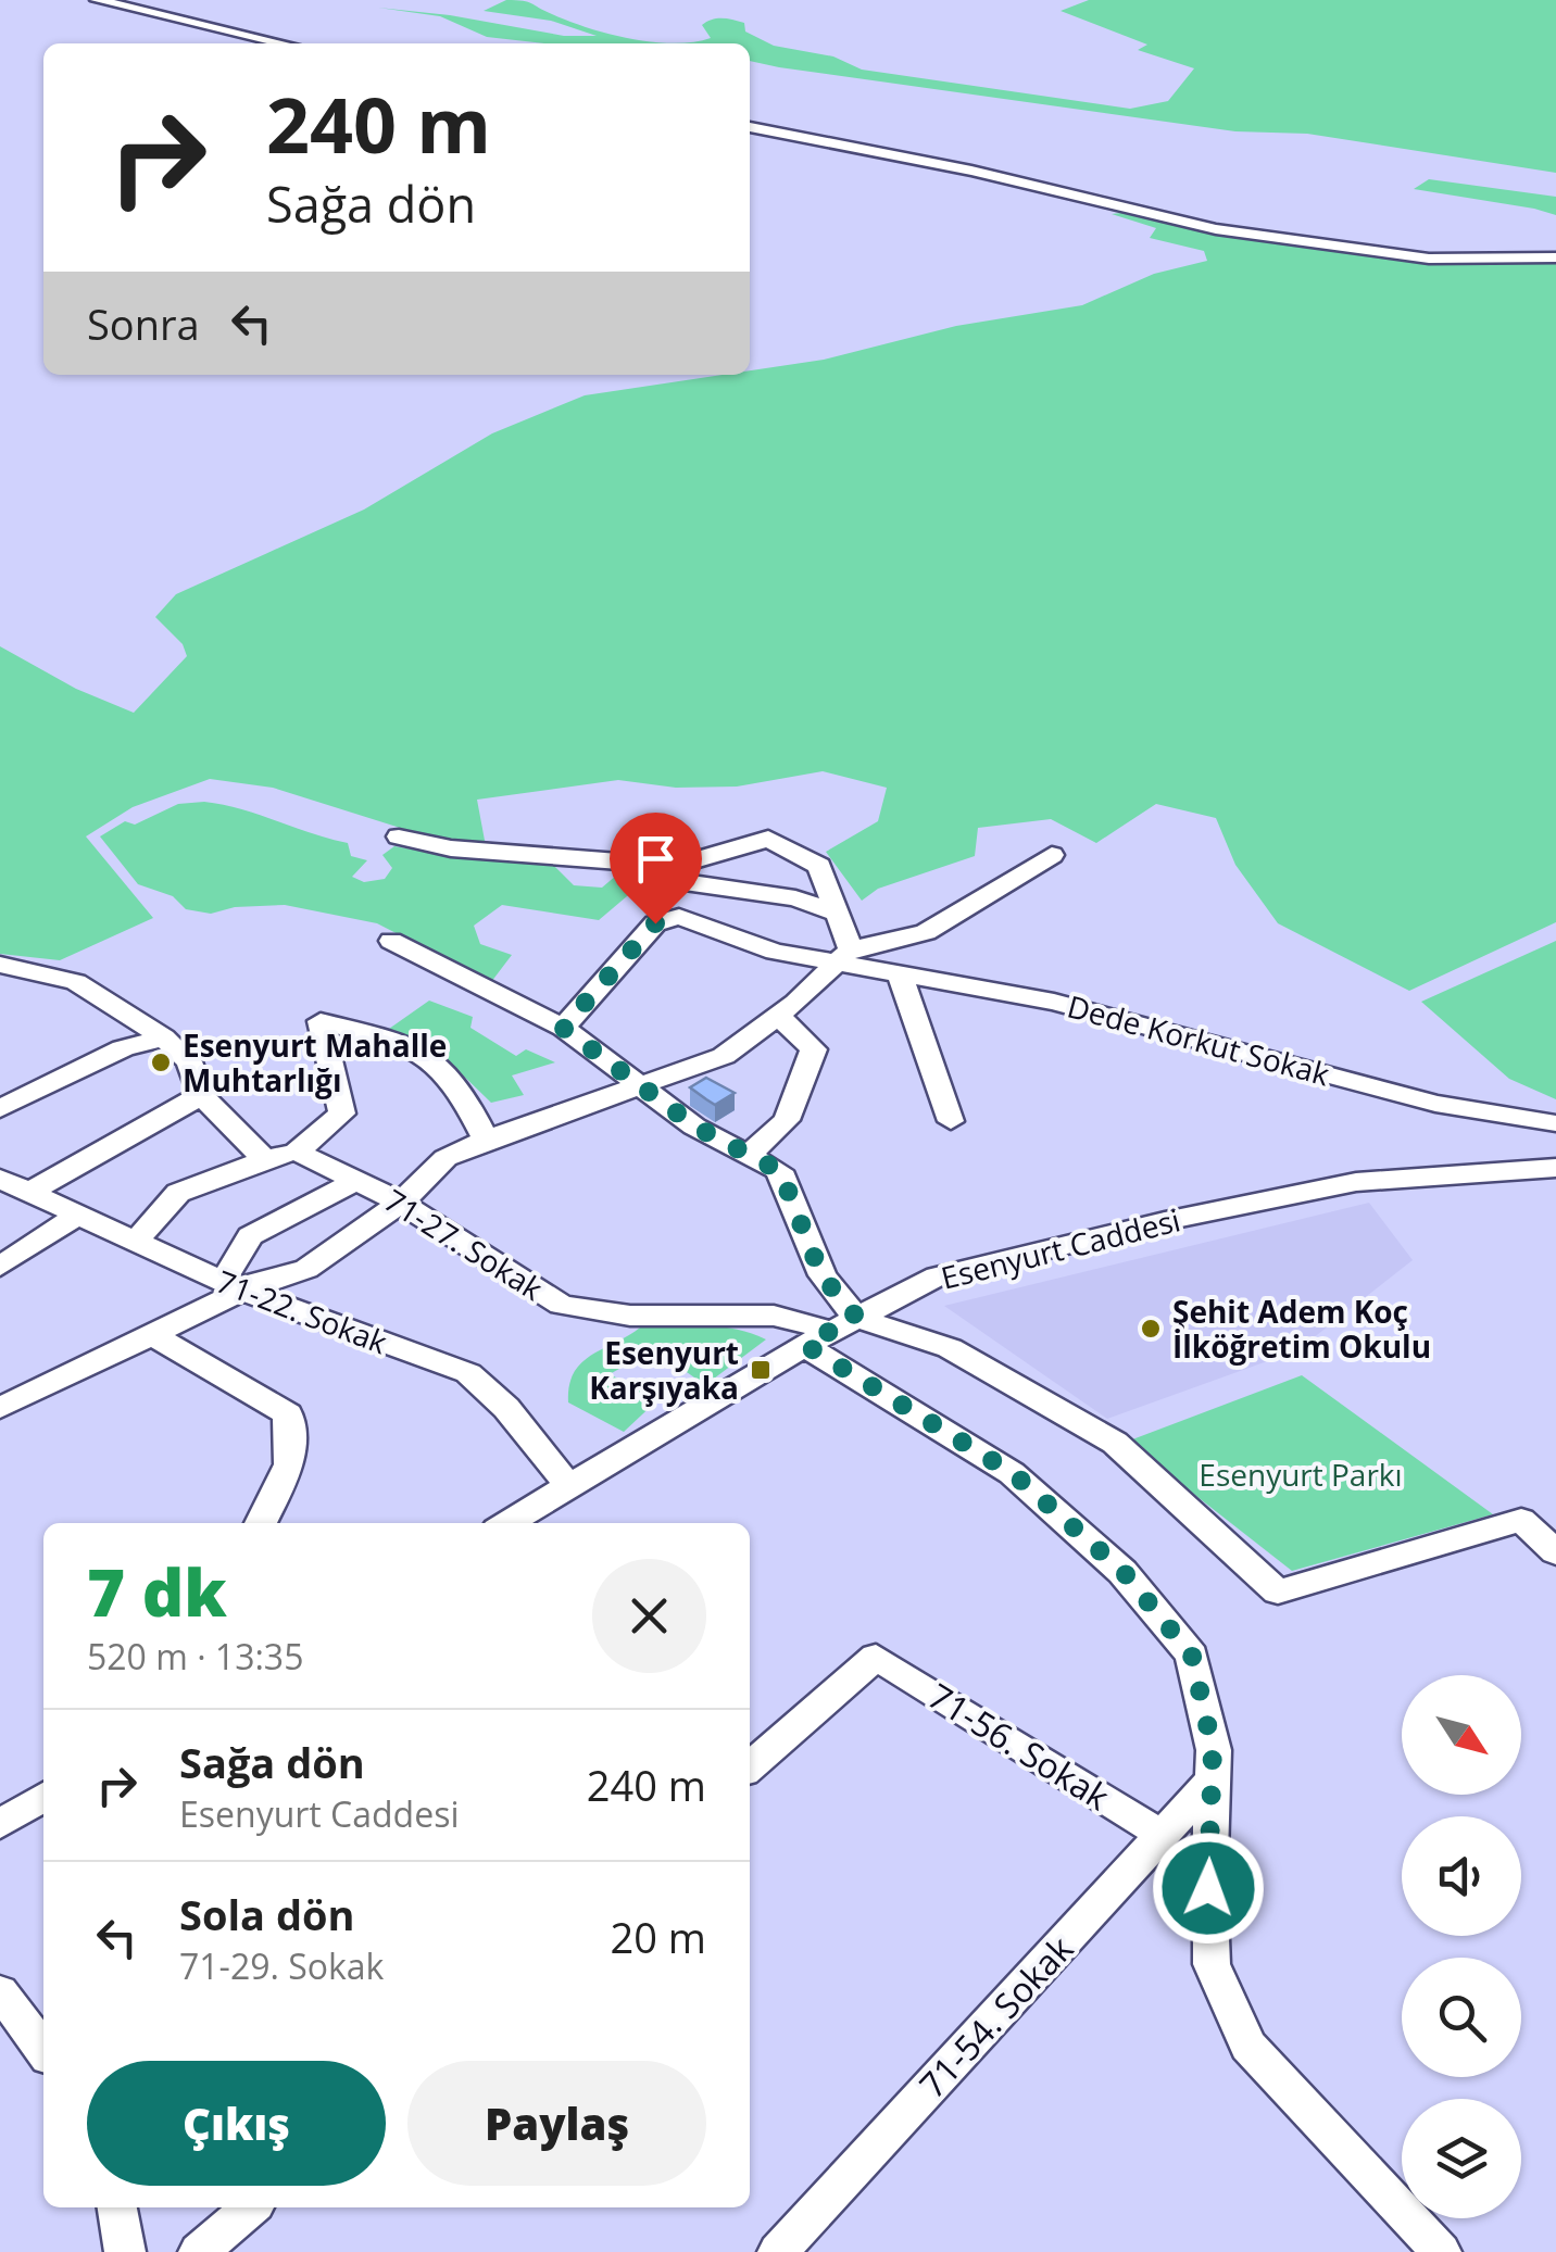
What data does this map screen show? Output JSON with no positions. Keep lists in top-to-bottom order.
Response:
{
  "streets": {
    "street": [
      "Dede Korkut Sokak",
      "71-27. Sokak",
      "Esenyurt Caddesi",
      "71-22. Sokak",
      "71-56. Sokak",
      "71-54. Sokak"
    ]
  },
  "crossings": [
    ["71-27. Sokak", "Esenyurt Caddesi"],
    ["Esenyurt Caddesi", "71-22. Sokak"],
    ["71-56. Sokak", "71-54. Sokak"]
  ],
  "parks": ["Esenyurt Parkı"],
  "places": {
    "other": ["Esenyurt Mahalle Muhtarlığı", "Şehit Adem Koç İlköğretim Okulu"],
    "transit": ["Esenyurt Karşıyaka"]
  },
  "north": "bottom right",
  "page": {
    "turn": ["240 m", "Sağa dön"],
    "then": "Sonra",
    "heading": ["7 dk", "520 m · 13:35"],
    "list": [
      {
        "name": "Sağa dön",
        "note": "Esenyurt Caddesi",
        "value": "240 m"
      },
      {
        "name": "Sola dön",
        "note": "71-29. Sokak",
        "value": "20 m"
      }
    ],
    "buttons": ["Çıkış", "Paylaş"]
  }
}
